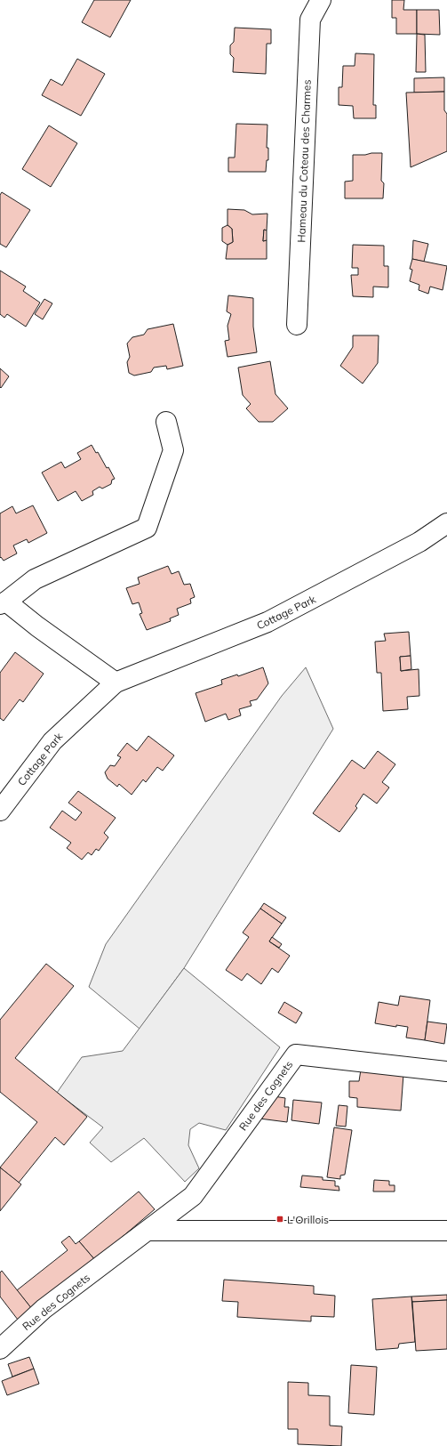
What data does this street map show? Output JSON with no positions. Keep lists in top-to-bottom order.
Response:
{
  "streets": {
    "street": ["Hameau du Coteau des Charmes", "Cottage Park", "Rue des Cognets"]
  },
  "places": {
    "transit": ["L'Orillois"]
  }
}
